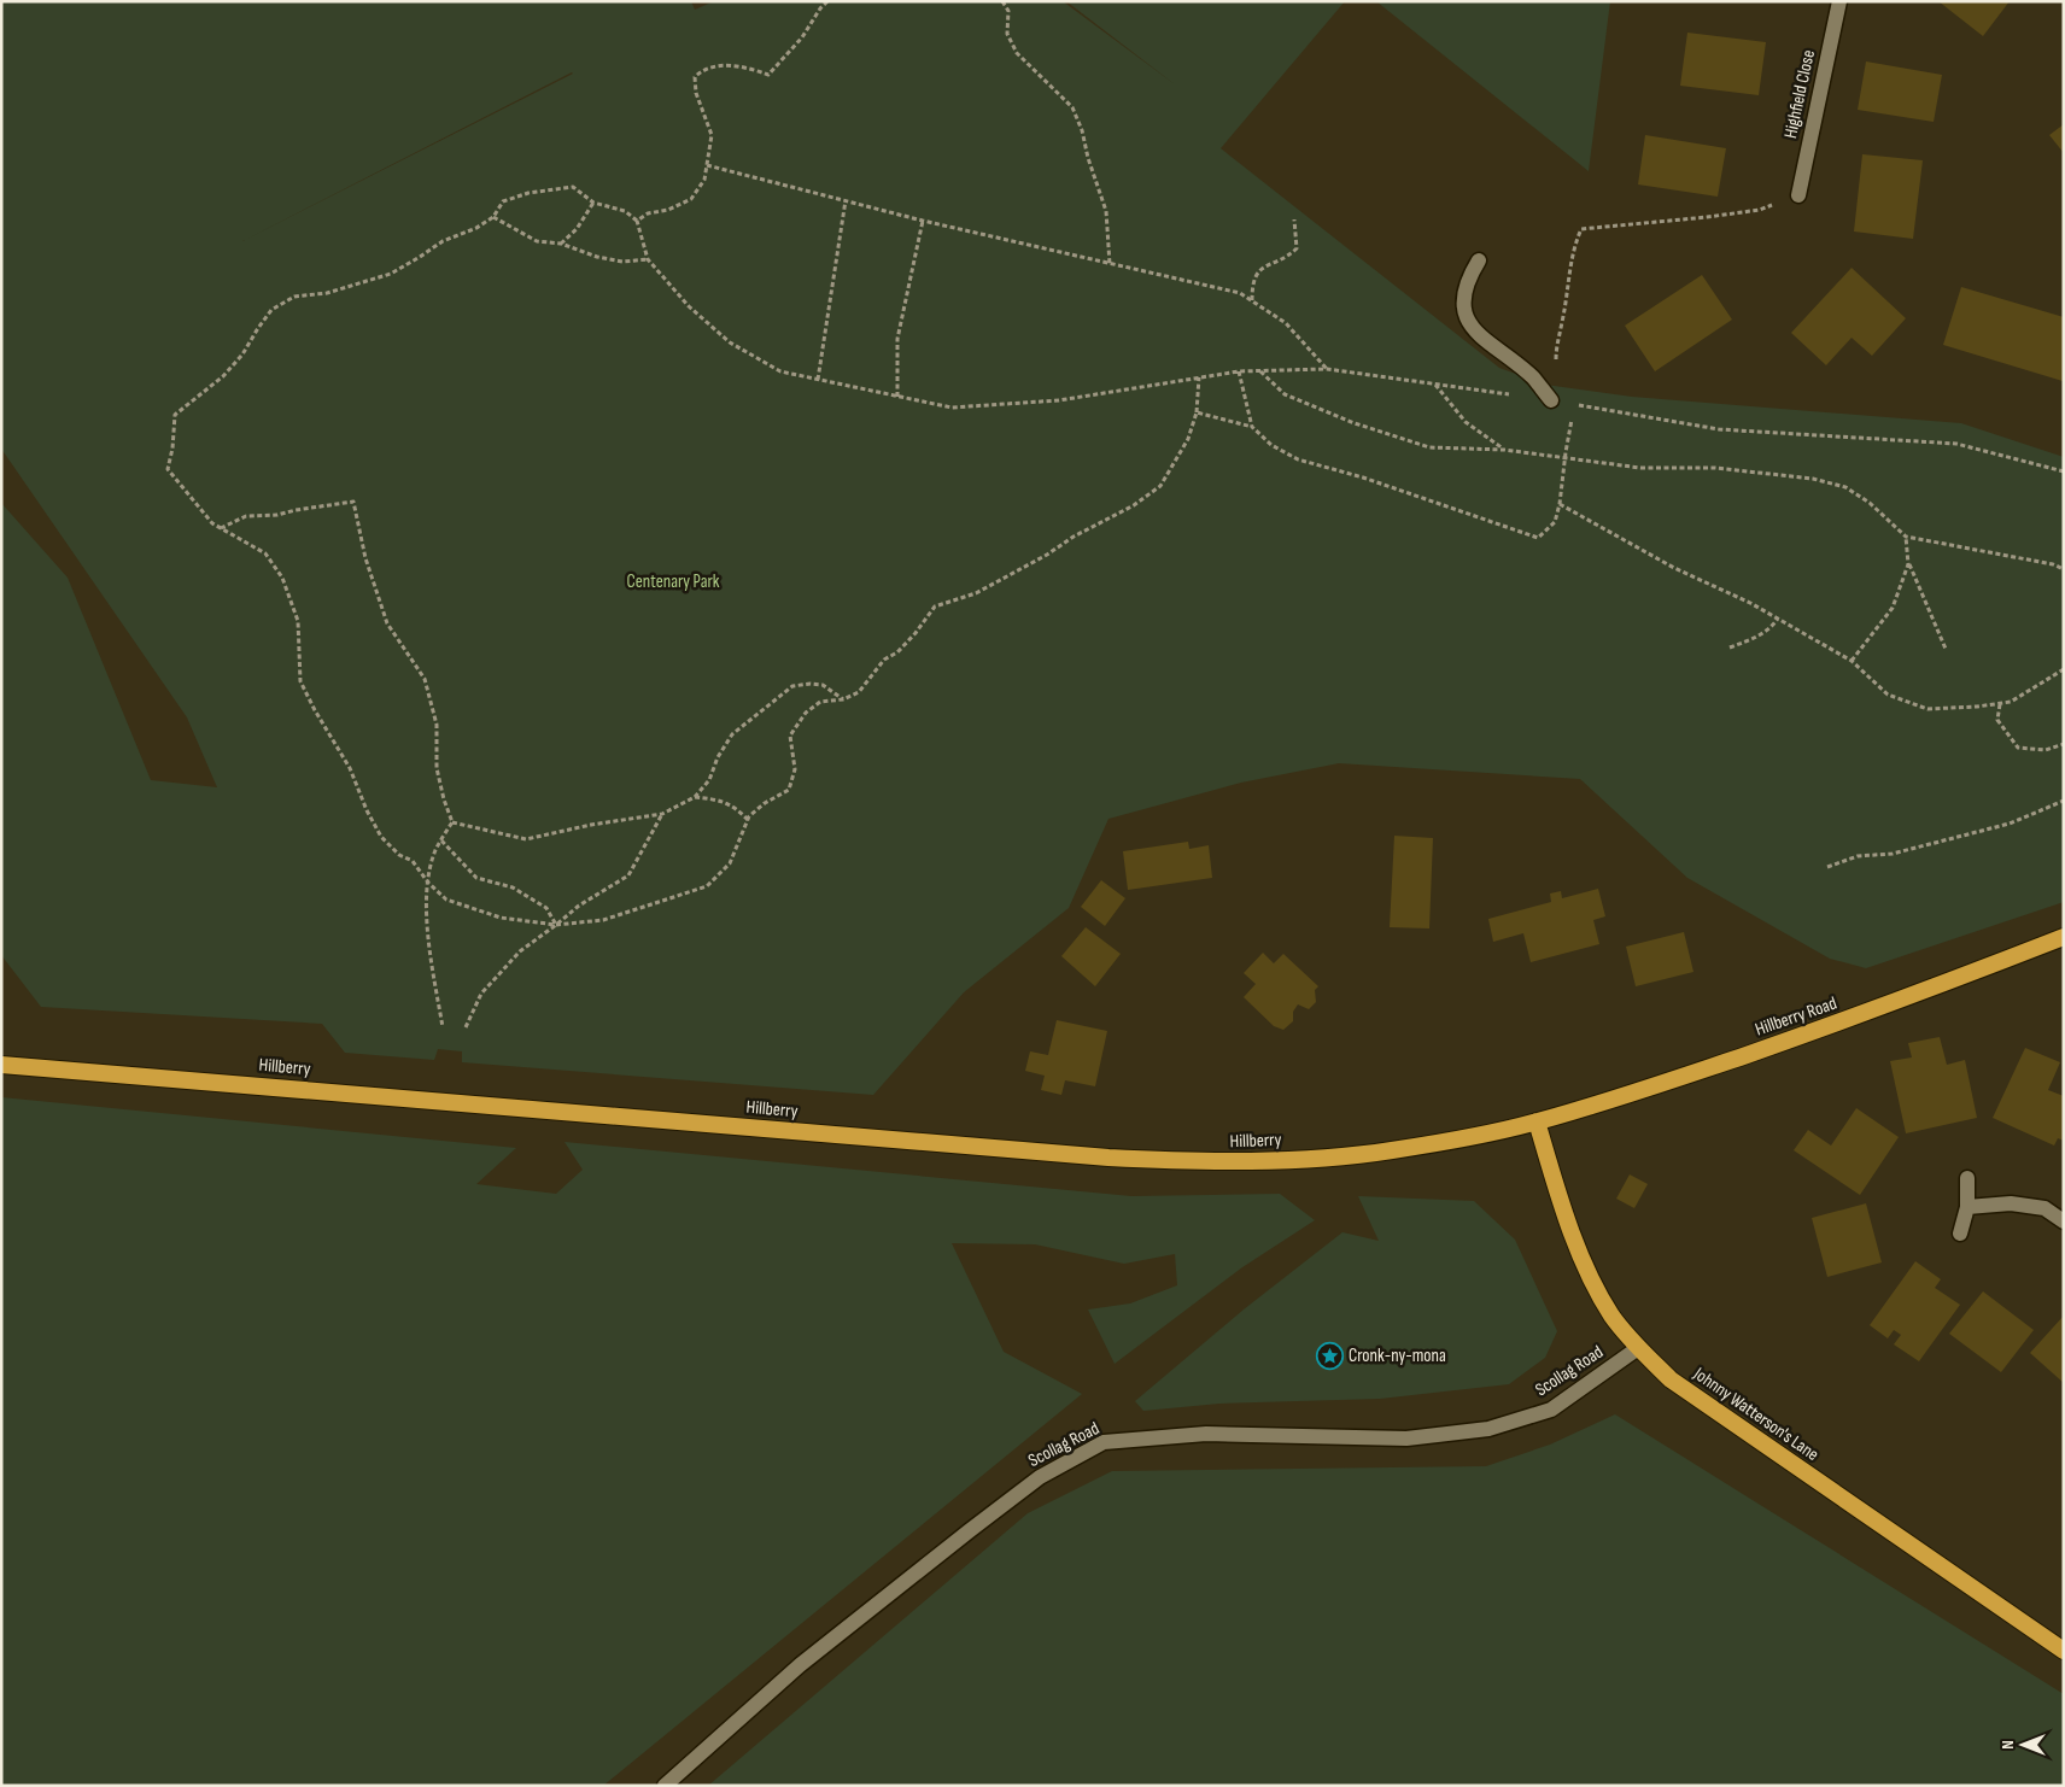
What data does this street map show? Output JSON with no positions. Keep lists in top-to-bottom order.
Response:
{
  "streets": {
    "highway": ["Hillberry Road", "Hillberry", "Johnny Watterson's Lane"],
    "street": ["Highfield Close", "Scollag Road"]
  },
  "crossings": [
    ["Hillberry Road", "Hillberry"],
    ["Hillberry Road", "Johnny Watterson's Lane"],
    ["Hillberry", "Johnny Watterson's Lane"],
    ["Scollag Road", "Johnny Watterson's Lane"]
  ],
  "parks": ["Centenary Park"],
  "places": {
    "place": ["Cronk-ny-mona"]
  },
  "north": "left"
}
